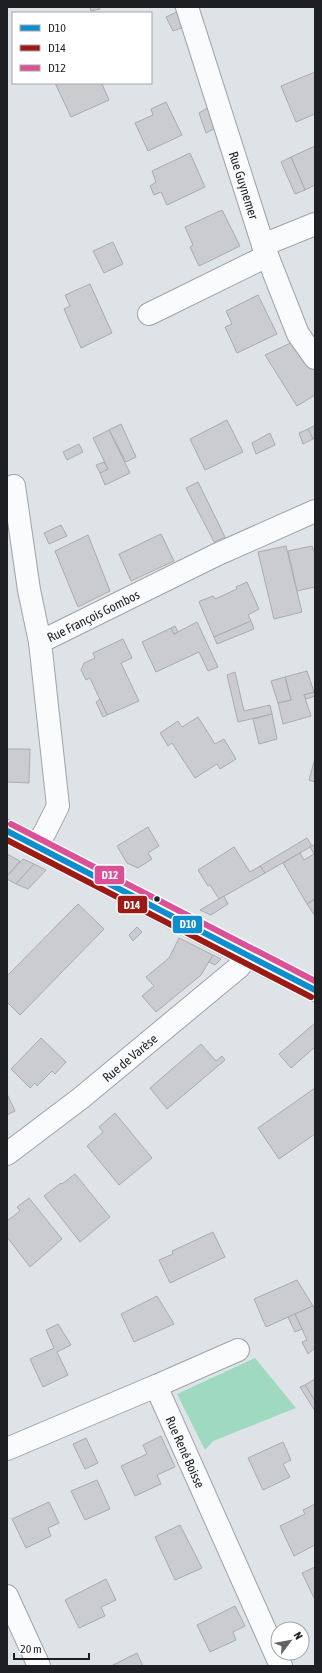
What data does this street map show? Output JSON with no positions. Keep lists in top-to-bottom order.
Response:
{
  "streets": {
    "street": [
      "Rue Guynemer",
      "Rue François Gombos",
      "Rue de Varèse",
      "Rue René Boisse"
    ]
  },
  "lines": ["transit line D12", "transit line D10", "transit line D14"],
  "legend": ["D10", "D14", "D12"],
  "scale_bar": "20 m",
  "north": "top right"
}
